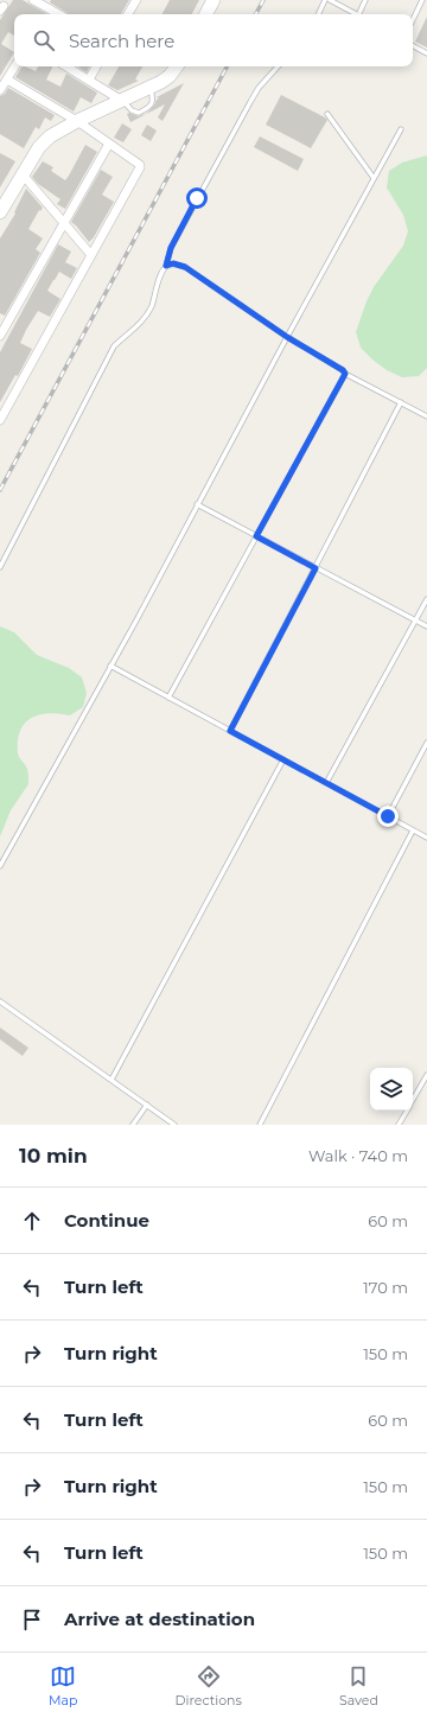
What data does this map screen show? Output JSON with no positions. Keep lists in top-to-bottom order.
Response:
{
  "page": {
    "search": "Search here",
    "heading": ["10 min", "Walk · 740 m"],
    "list": [
      ["Continue", "60 m"],
      ["Turn left", "170 m"],
      ["Turn right", "150 m"],
      ["Turn left", "60 m"],
      ["Turn right", "150 m"],
      ["Turn left", "150 m"],
      "Arrive at destination"
    ],
    "nav": ["Map", "Directions", "Saved"]
  }
}
